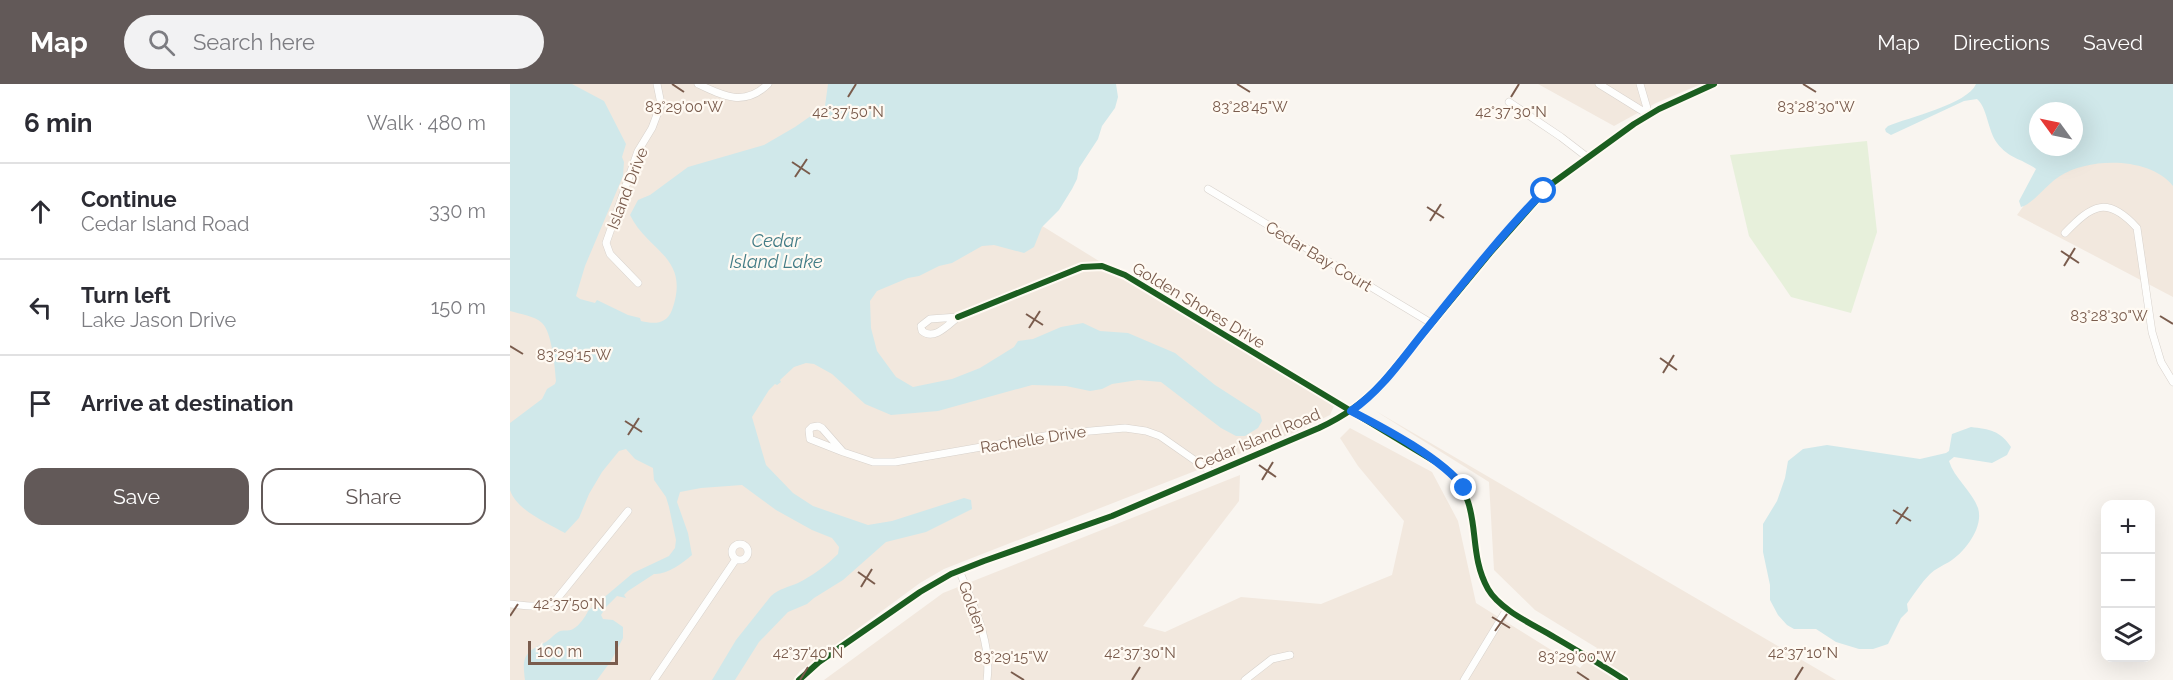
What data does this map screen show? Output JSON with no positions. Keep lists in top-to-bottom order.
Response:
{
  "streets": {
    "street": [
      "Island Drive",
      "Cedar Bay Court",
      "Golden Shores Drive",
      "Rachelle Drive",
      "Cedar Island Road",
      "Golden"
    ]
  },
  "crossings": [
    ["Cedar Bay Court", "Cedar Island Road"],
    ["Golden Shores Drive", "Cedar Island Road"],
    ["Rachelle Drive", "Cedar Island Road"],
    ["Cedar Island Road", "Golden"]
  ],
  "water": ["Cedar Island Lake"],
  "scale_bar": "100 m",
  "north": "top left",
  "page": {
    "header": "Map",
    "search": "Search here",
    "nav": ["Map", "Directions", "Saved"],
    "heading": ["6 min", "Walk · 480 m"],
    "list": [
      ["Continue", "Cedar Island Road", "330 m"],
      ["Turn left", "Lake Jason Drive", "150 m"],
      "Arrive at destination"
    ],
    "buttons": ["Save", "Share"],
    "map_buttons": ["+", "−"],
    "scale": "100 m"
  },
  "coordinates": [
    "83°29'00\"W",
    "83°28'45\"W",
    "83°28'30\"W",
    "42°37'50\"N",
    "42°37'30\"N",
    "83°29'15\"W",
    "42°37'40\"N",
    "42°37'10\"N"
  ]
}
